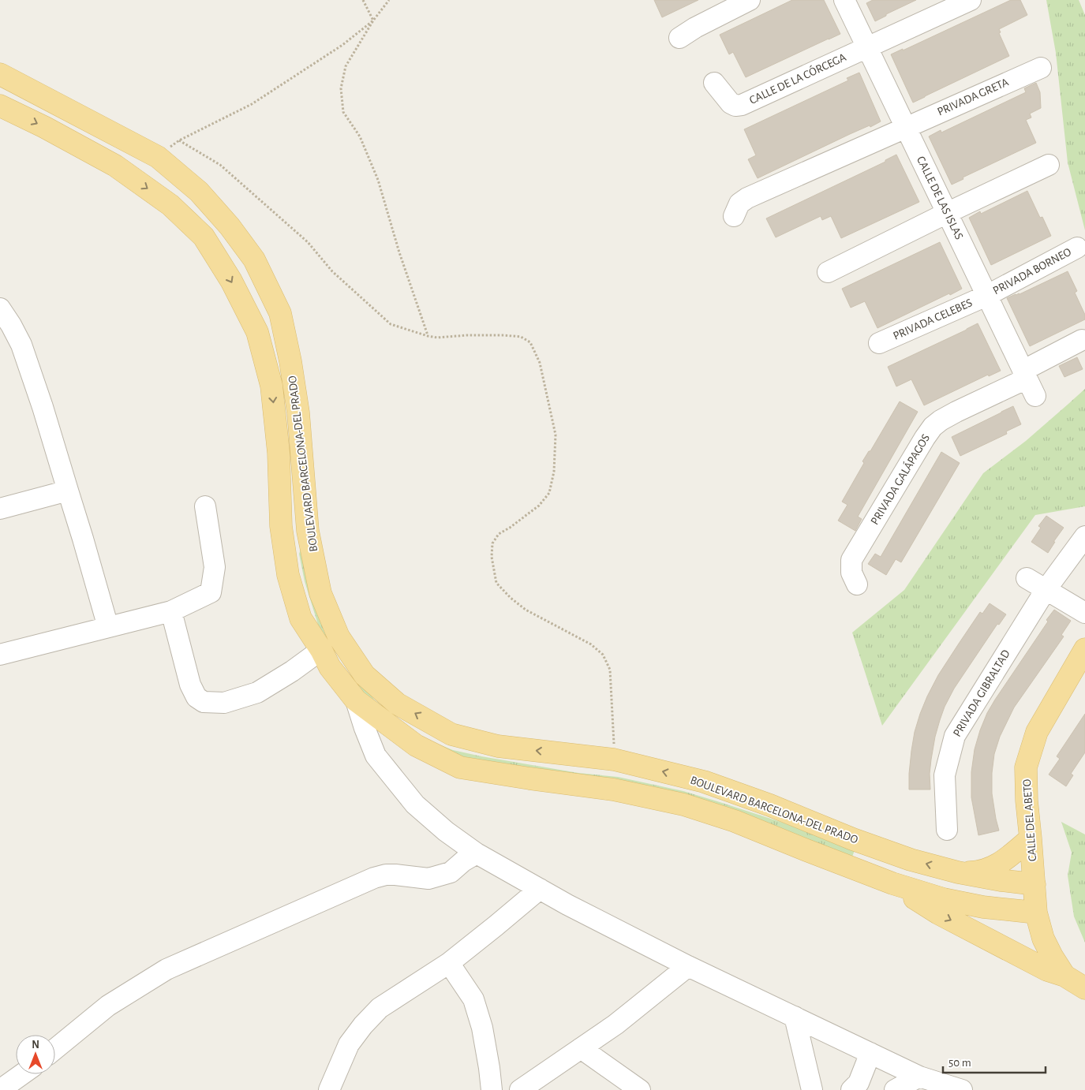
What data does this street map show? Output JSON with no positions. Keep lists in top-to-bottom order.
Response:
{
  "streets": {
    "main road": ["BOULEVARD BARCELONA-DEL PRADO", "CALLE DEL ABETO"],
    "street": [
      "CALLE DE LA CÓRCEGA",
      "PRIVADA GRETA",
      "CALLE DE LAS ISLAS",
      "PRIVADA BORNEO",
      "PRIVADA CELEBES",
      "PRIVADA GALÁPAGOS",
      "PRIVADA GIBRALTAD"
    ]
  },
  "crossings": [
    ["CALLE DE LA CÓRCEGA", "CALLE DE LAS ISLAS"],
    ["PRIVADA GRETA", "CALLE DE LAS ISLAS"],
    ["CALLE DE LAS ISLAS", "PRIVADA BORNEO"],
    ["CALLE DE LAS ISLAS", "PRIVADA CELEBES"],
    ["CALLE DE LAS ISLAS", "PRIVADA GALÁPAGOS"],
    ["PRIVADA BORNEO", "PRIVADA CELEBES"],
    ["BOULEVARD BARCELONA-DEL PRADO", "CALLE DEL ABETO"]
  ],
  "scale_bar": "50 m",
  "north": "top"
}
